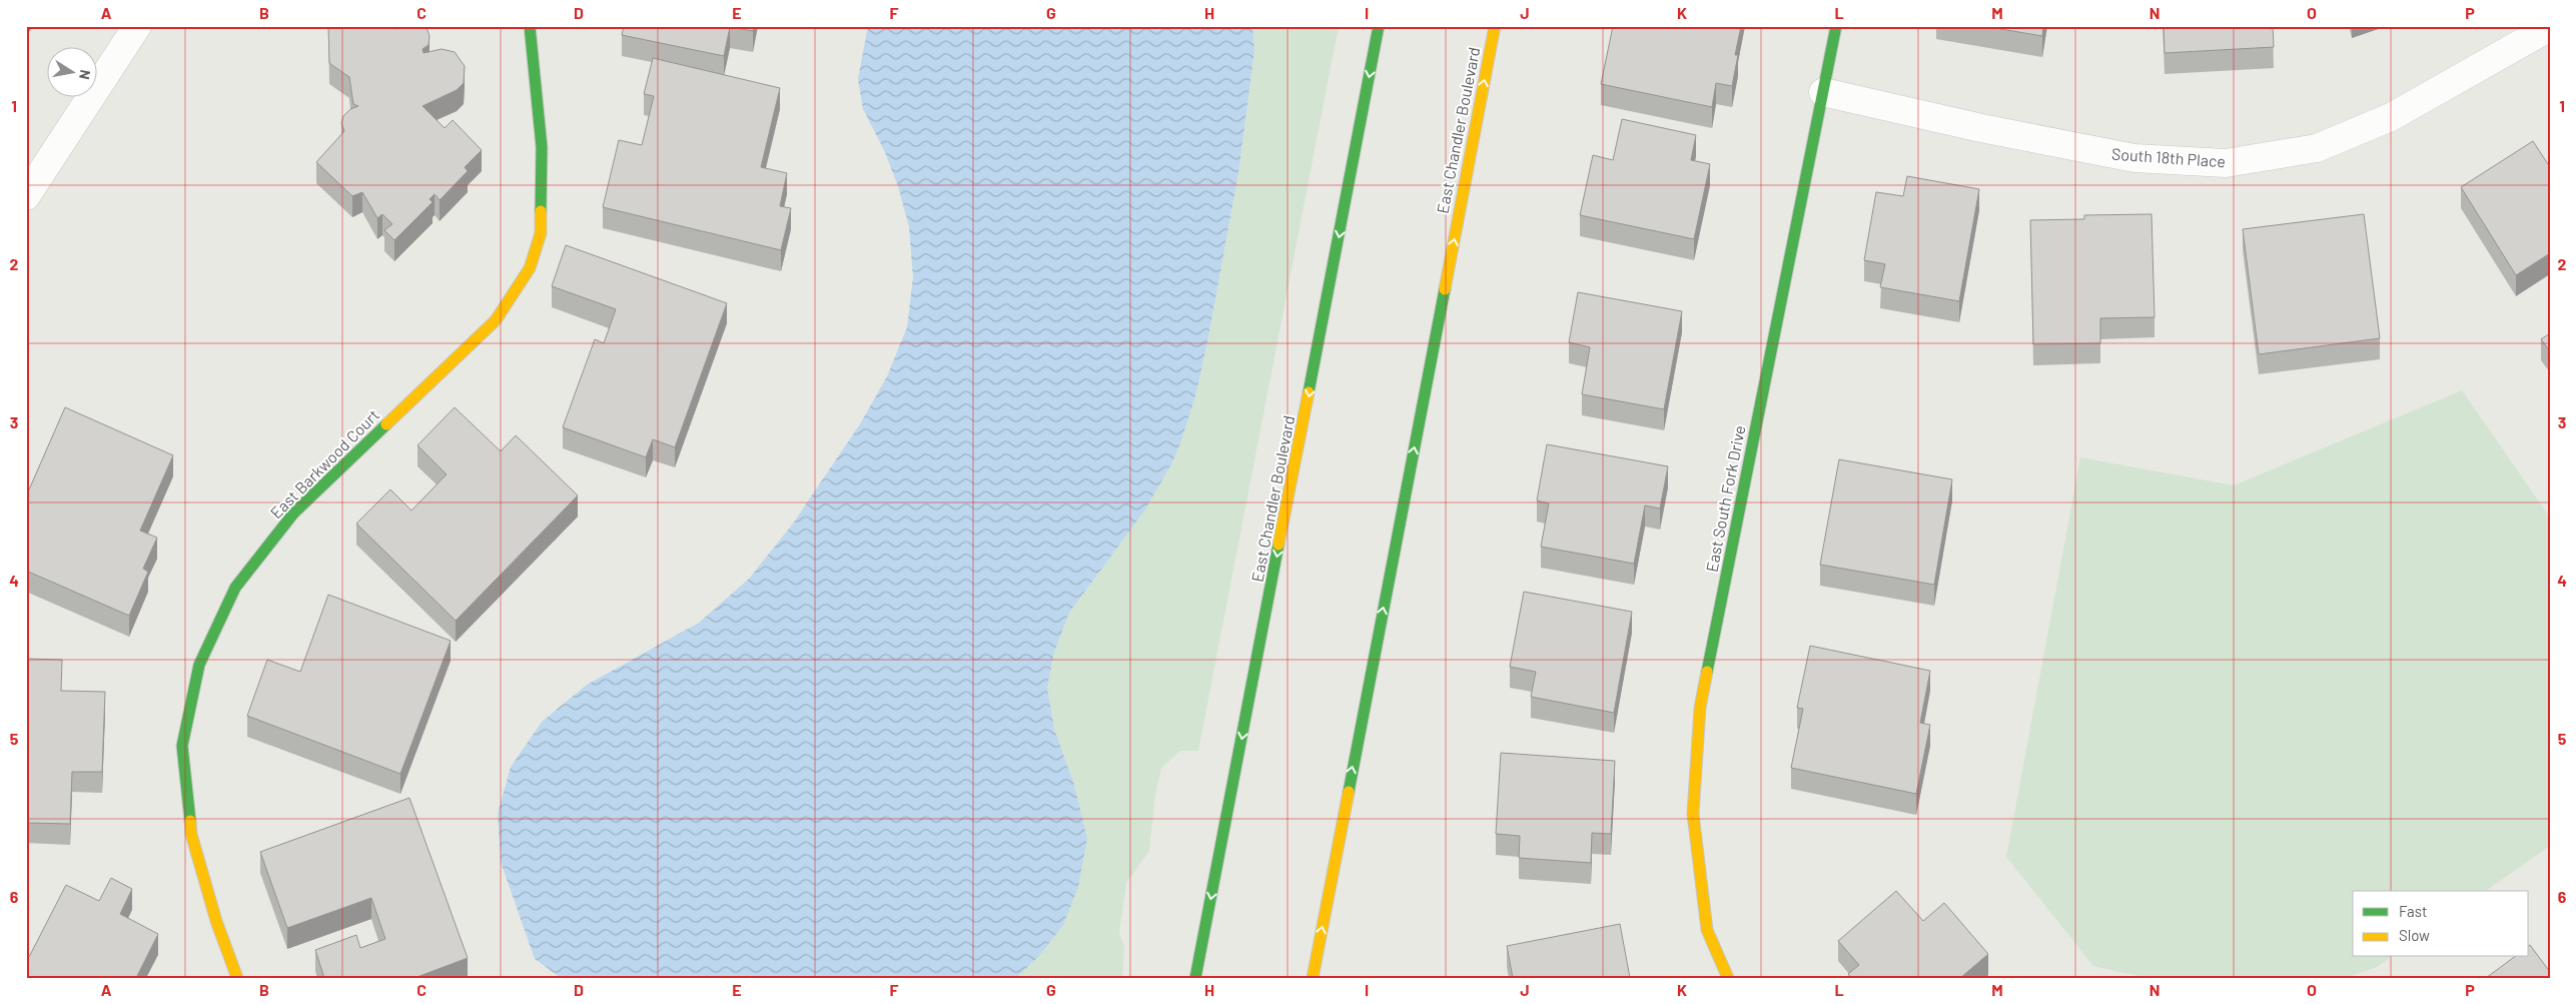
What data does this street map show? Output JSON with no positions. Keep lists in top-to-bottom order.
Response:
{
  "streets": {
    "street": [
      "East Chandler Boulevard",
      "South 18th Place",
      "East Barkwood Court",
      "East South Fork Drive"
    ]
  },
  "crossings": [
    ["South 18th Place", "East South Fork Drive"]
  ],
  "legend": ["Fast", "Slow"],
  "north": "right",
  "grid": {
    "columns": [
      "A",
      "B",
      "C",
      "D",
      "E",
      "F",
      "G",
      "H",
      "I",
      "J",
      "K",
      "L",
      "M",
      "N",
      "O",
      "P"
    ],
    "rows": [
      "1",
      "2",
      "3",
      "4",
      "5",
      "6"
    ]
  }
}
